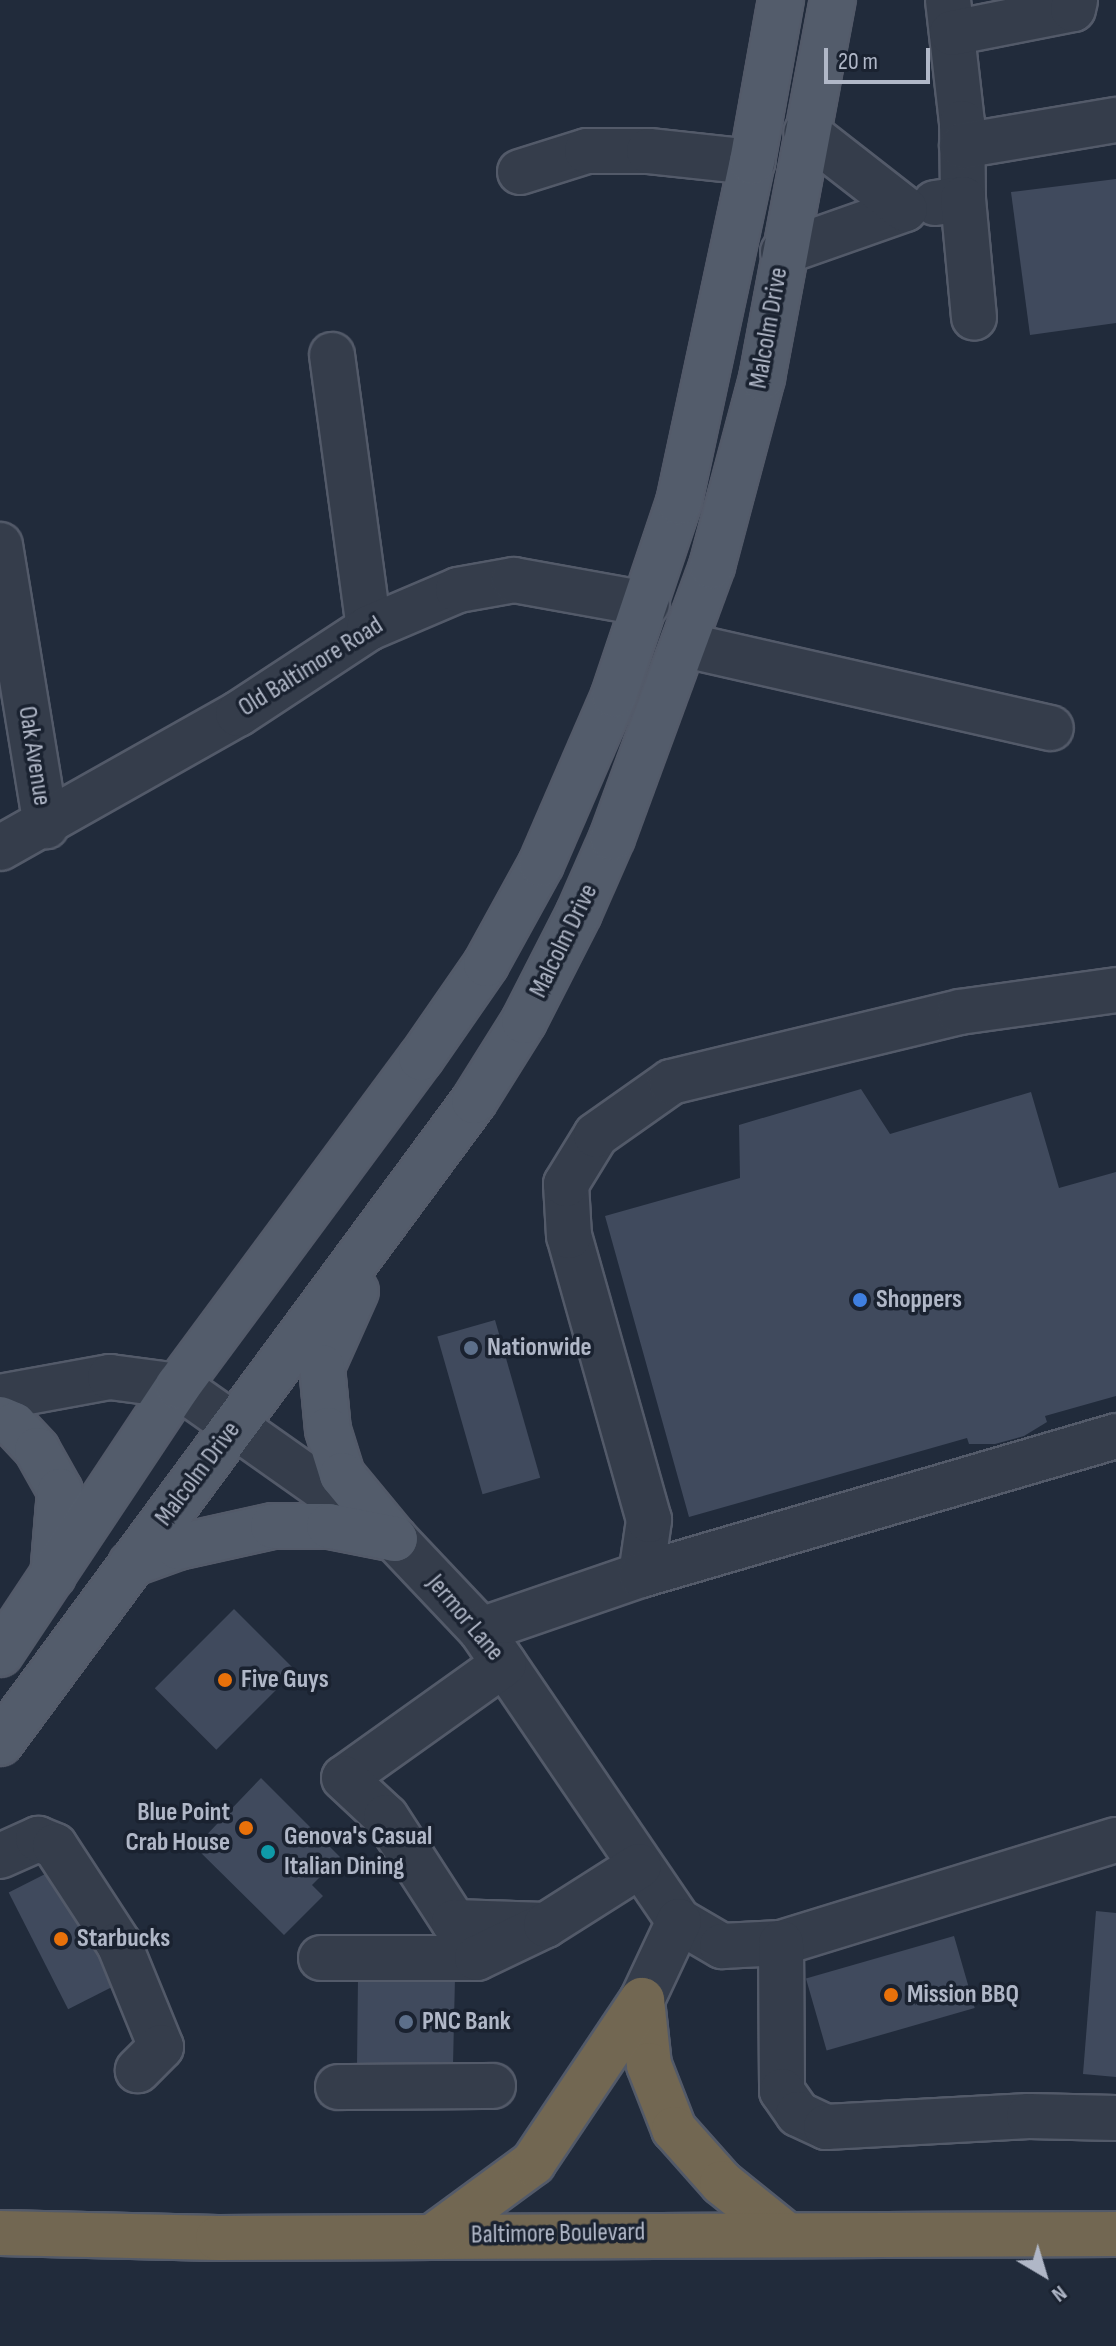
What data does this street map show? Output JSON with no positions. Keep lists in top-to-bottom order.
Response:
{
  "streets": {
    "highway": ["Baltimore Boulevard"],
    "main road": ["Malcolm Drive"],
    "street": ["Old Baltimore Road", "Oak Avenue", "Jermor Lane"]
  },
  "crossings": [
    ["Malcolm Drive", "Old Baltimore Road"],
    ["Malcolm Drive", "Jermor Lane"],
    ["Old Baltimore Road", "Oak Avenue"]
  ],
  "places": [
    "Shoppers",
    "Nationwide",
    "Five Guys",
    "Blue Point Crab House",
    "Genova's Casual Italian Dining",
    "Starbucks",
    "Mission BBQ",
    "PNC Bank"
  ],
  "scale_bar": "20 m",
  "north": "bottom right"
}
